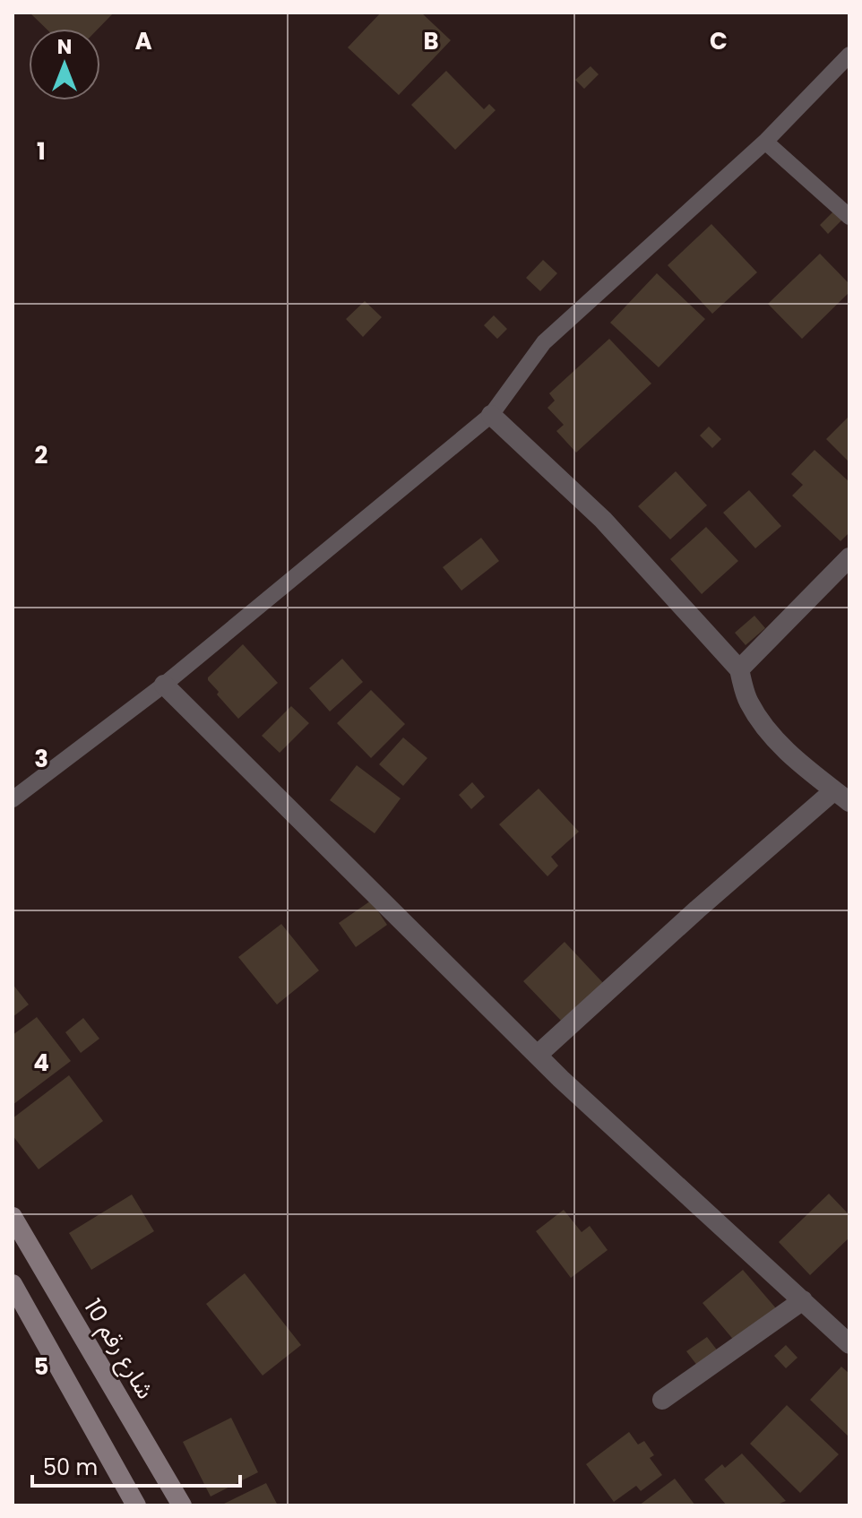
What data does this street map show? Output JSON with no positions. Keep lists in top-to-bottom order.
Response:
{
  "streets": {
    "main road": ["شارع رقم 10"]
  },
  "scale_bar": "50 m",
  "north": "top",
  "grid": {
    "columns": ["A", "B", "C"],
    "rows": [
      "1",
      "2",
      "3",
      "4",
      "5"
    ]
  }
}
